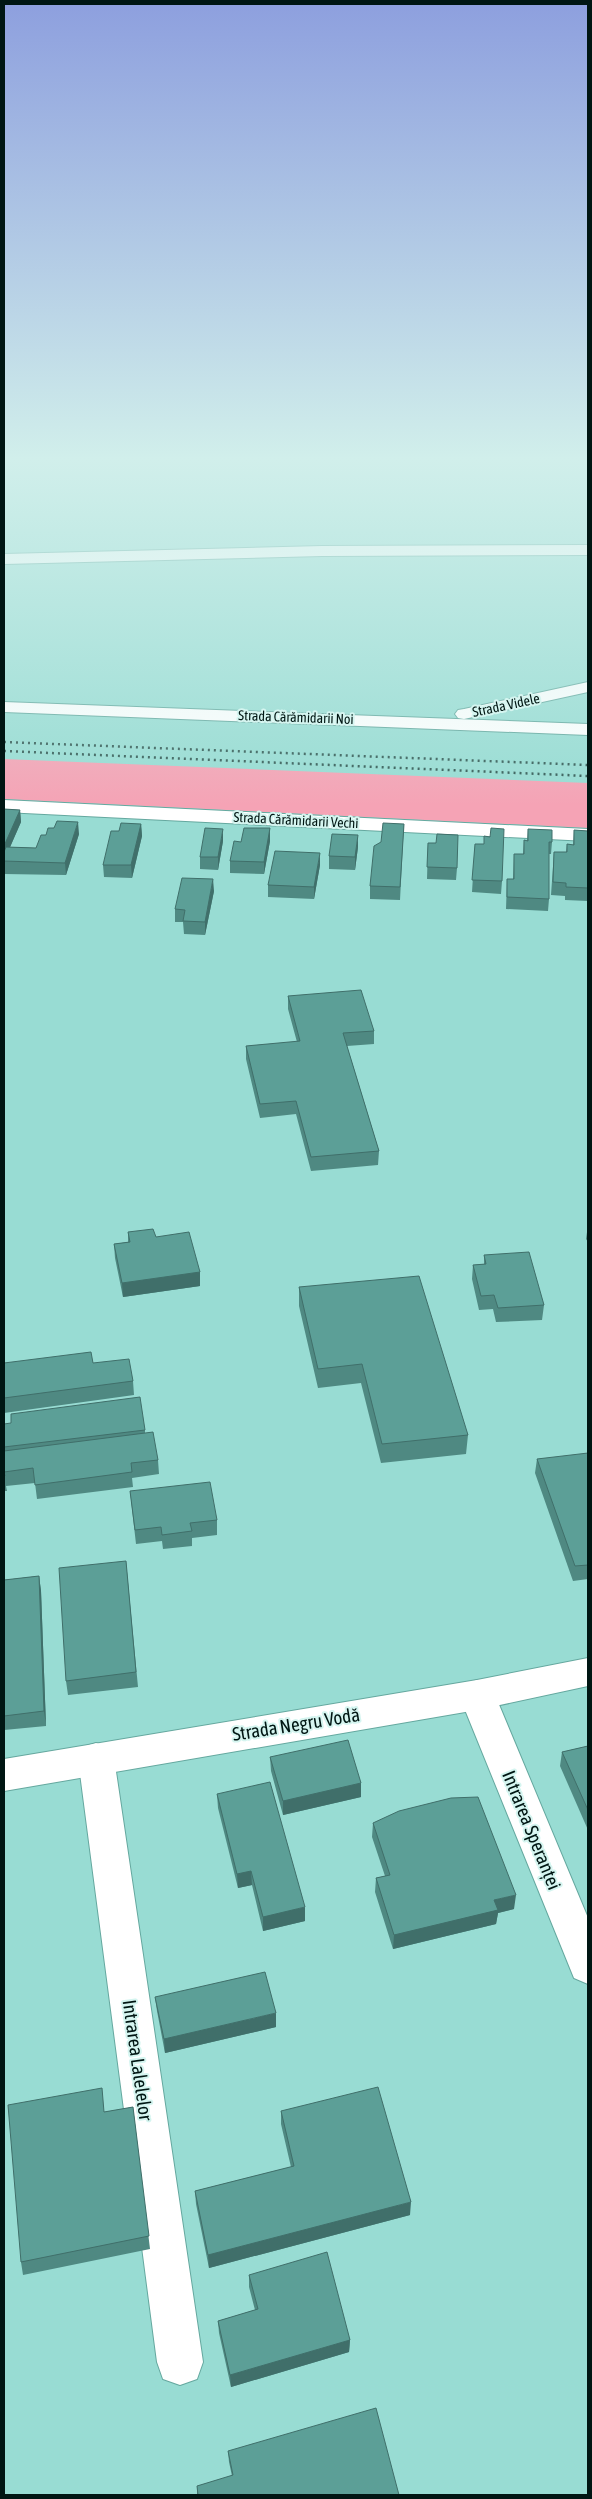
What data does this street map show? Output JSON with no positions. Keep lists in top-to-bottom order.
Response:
{
  "streets": {
    "street": [
      "Strada Videle",
      "Strada Cărămidarii Noi",
      "Strada Cărămidarii Vechi",
      "Strada Negru Vodă",
      "Intrarea Speranței",
      "Intrarea Lalelelor"
    ]
  },
  "crossings": [
    ["Strada Videle", "Strada Cărămidarii Noi"],
    ["Strada Negru Vodă", "Intrarea Speranței"],
    ["Strada Negru Vodă", "Intrarea Lalelelor"]
  ]
}
